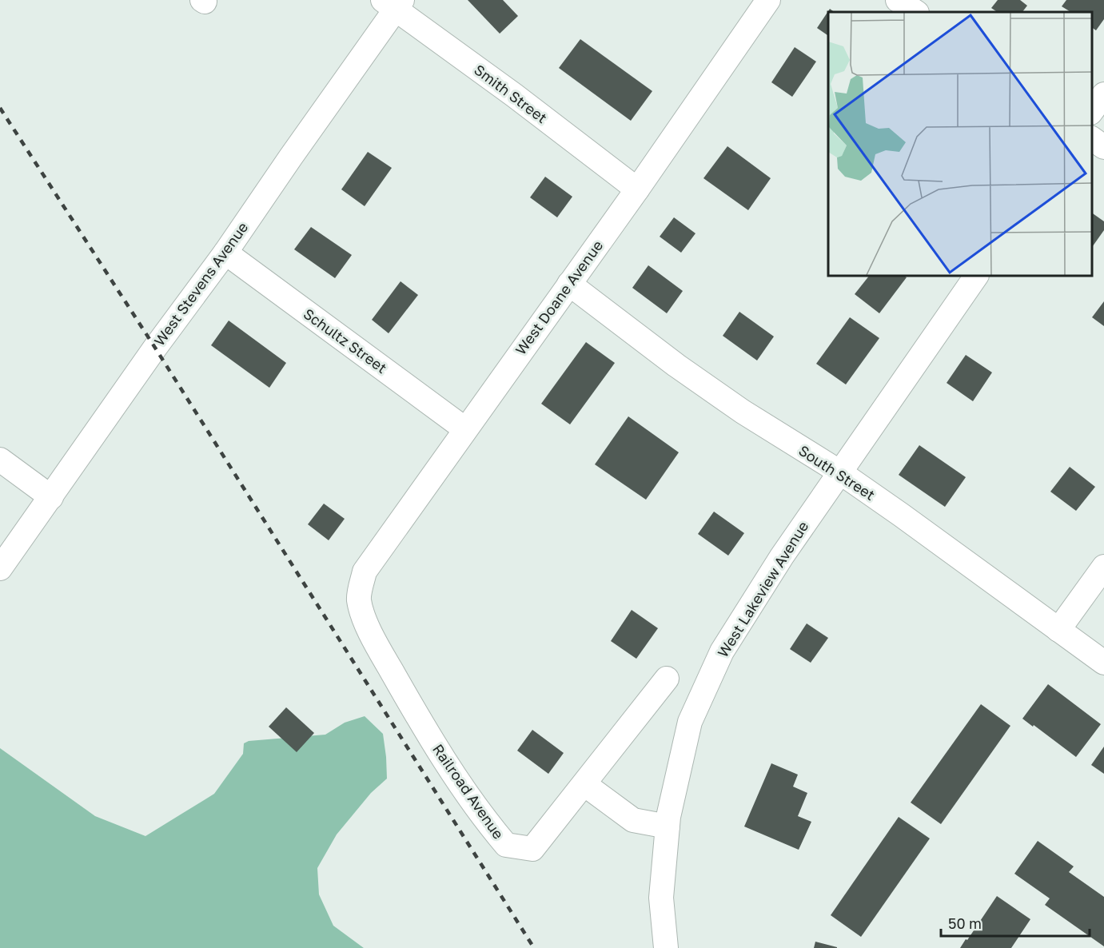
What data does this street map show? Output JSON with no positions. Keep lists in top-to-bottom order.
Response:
{
  "streets": {
    "street": [
      "Smith Street",
      "West Stevens Avenue",
      "West Doane Avenue",
      "Schultz Street",
      "South Street",
      "West Lakeview Avenue",
      "Railroad Avenue"
    ]
  },
  "crossings": [
    ["Smith Street", "West Stevens Avenue"],
    ["Smith Street", "West Doane Avenue"],
    ["West Stevens Avenue", "Schultz Street"],
    ["West Doane Avenue", "Schultz Street"],
    ["West Doane Avenue", "South Street"],
    ["West Doane Avenue", "Railroad Avenue"],
    ["South Street", "West Lakeview Avenue"]
  ],
  "scale_bar": "50 m"
}
